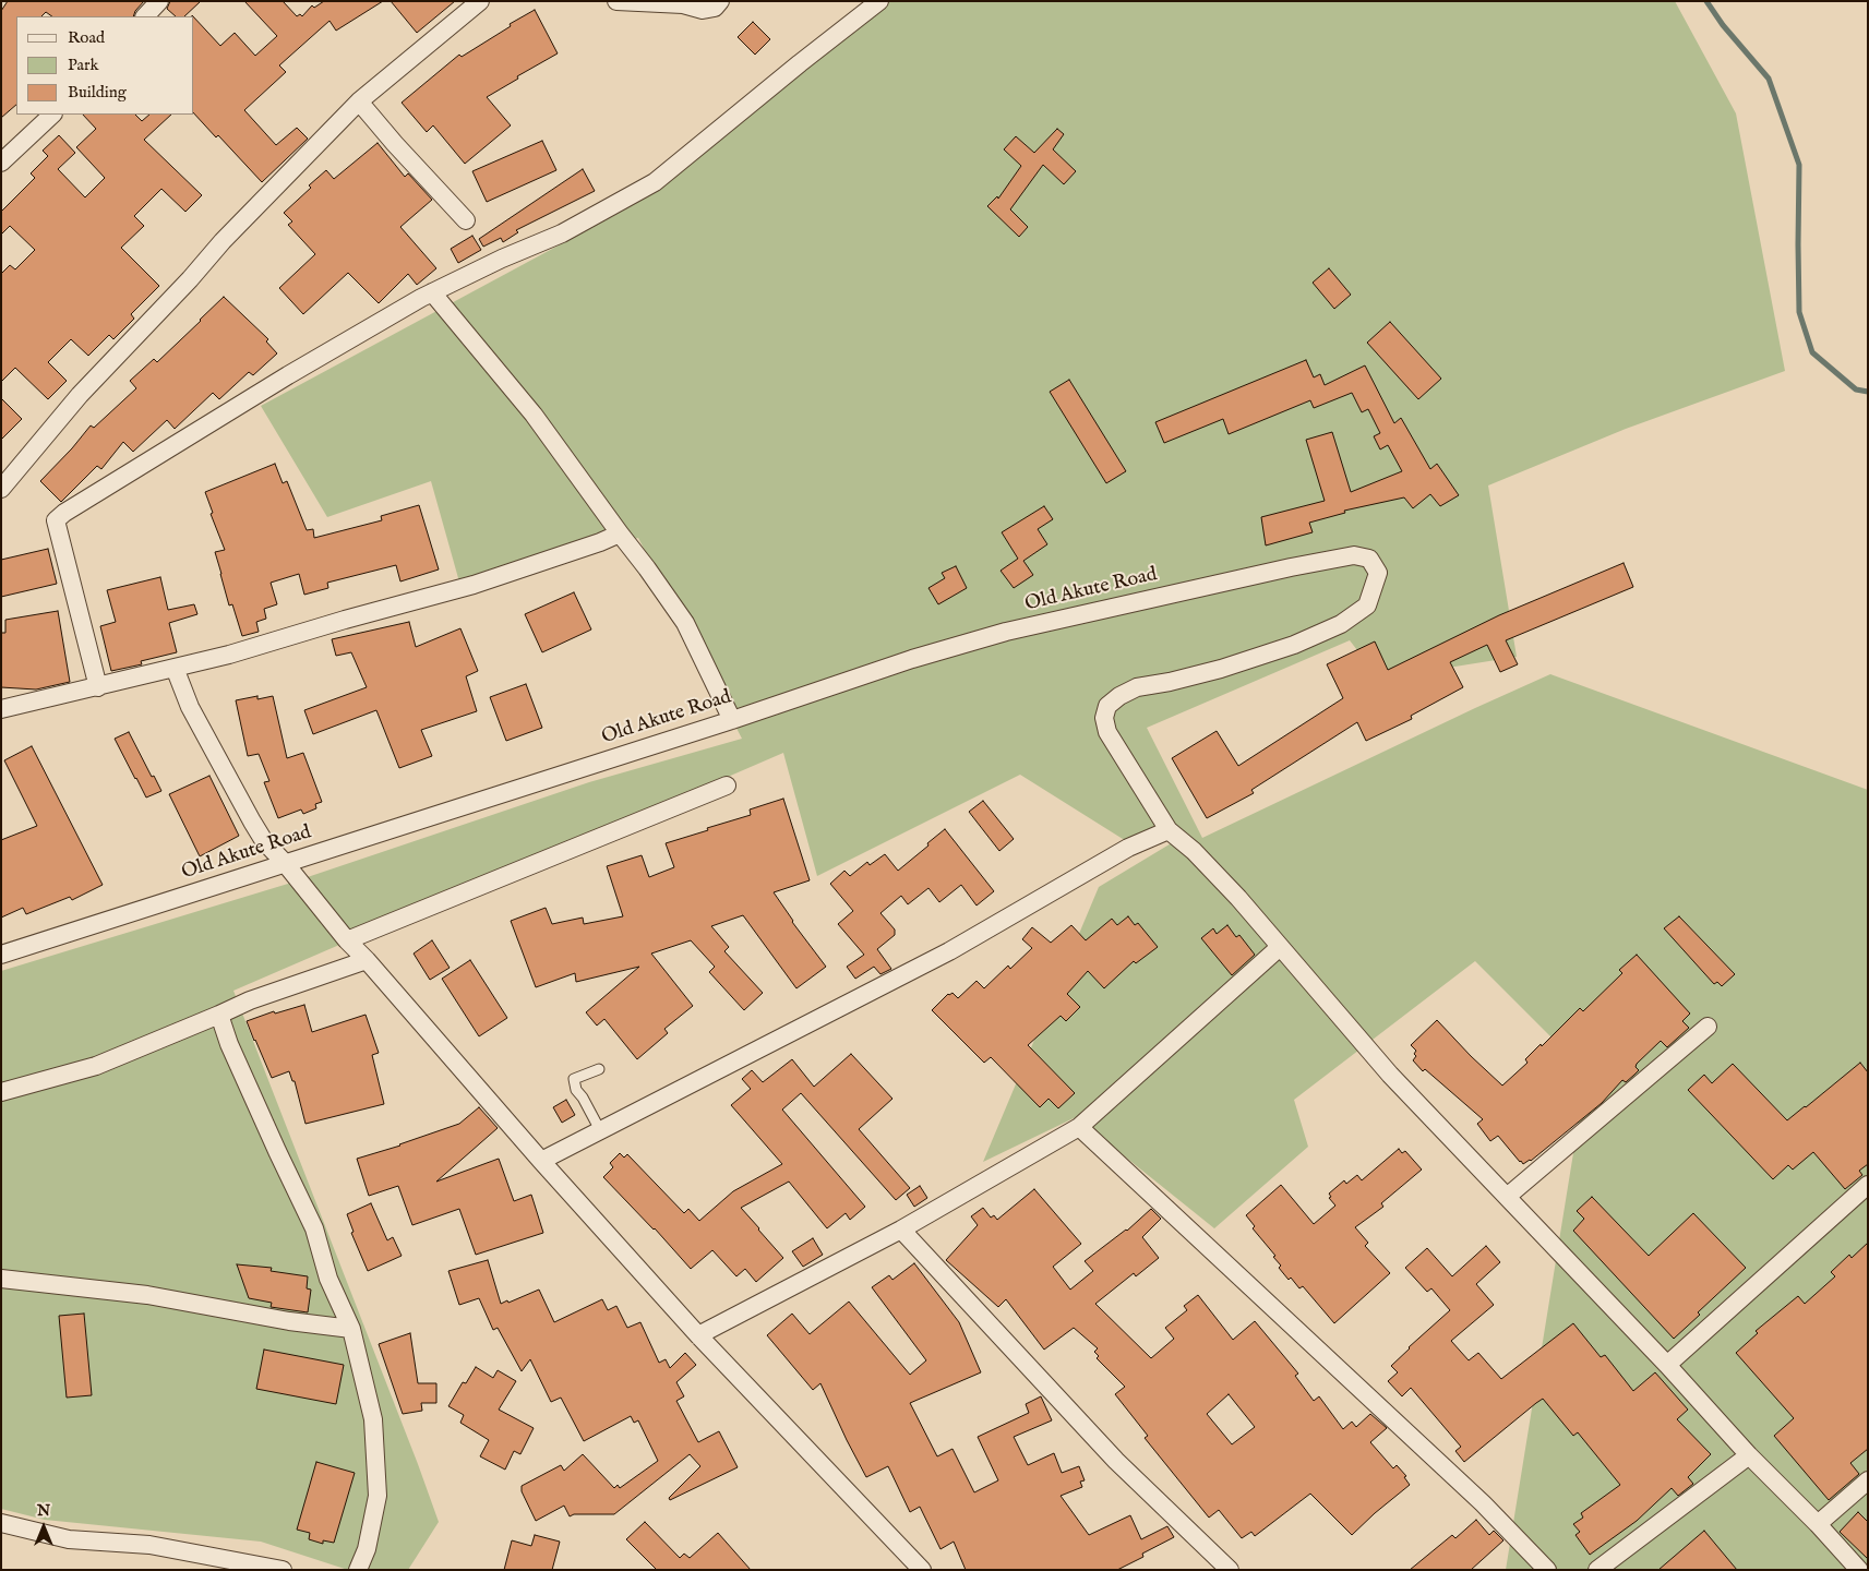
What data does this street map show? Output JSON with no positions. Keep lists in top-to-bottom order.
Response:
{
  "streets": {
    "street": ["Old Akute Road"]
  },
  "legend": ["Road", "Park", "Building"],
  "north": "top"
}
